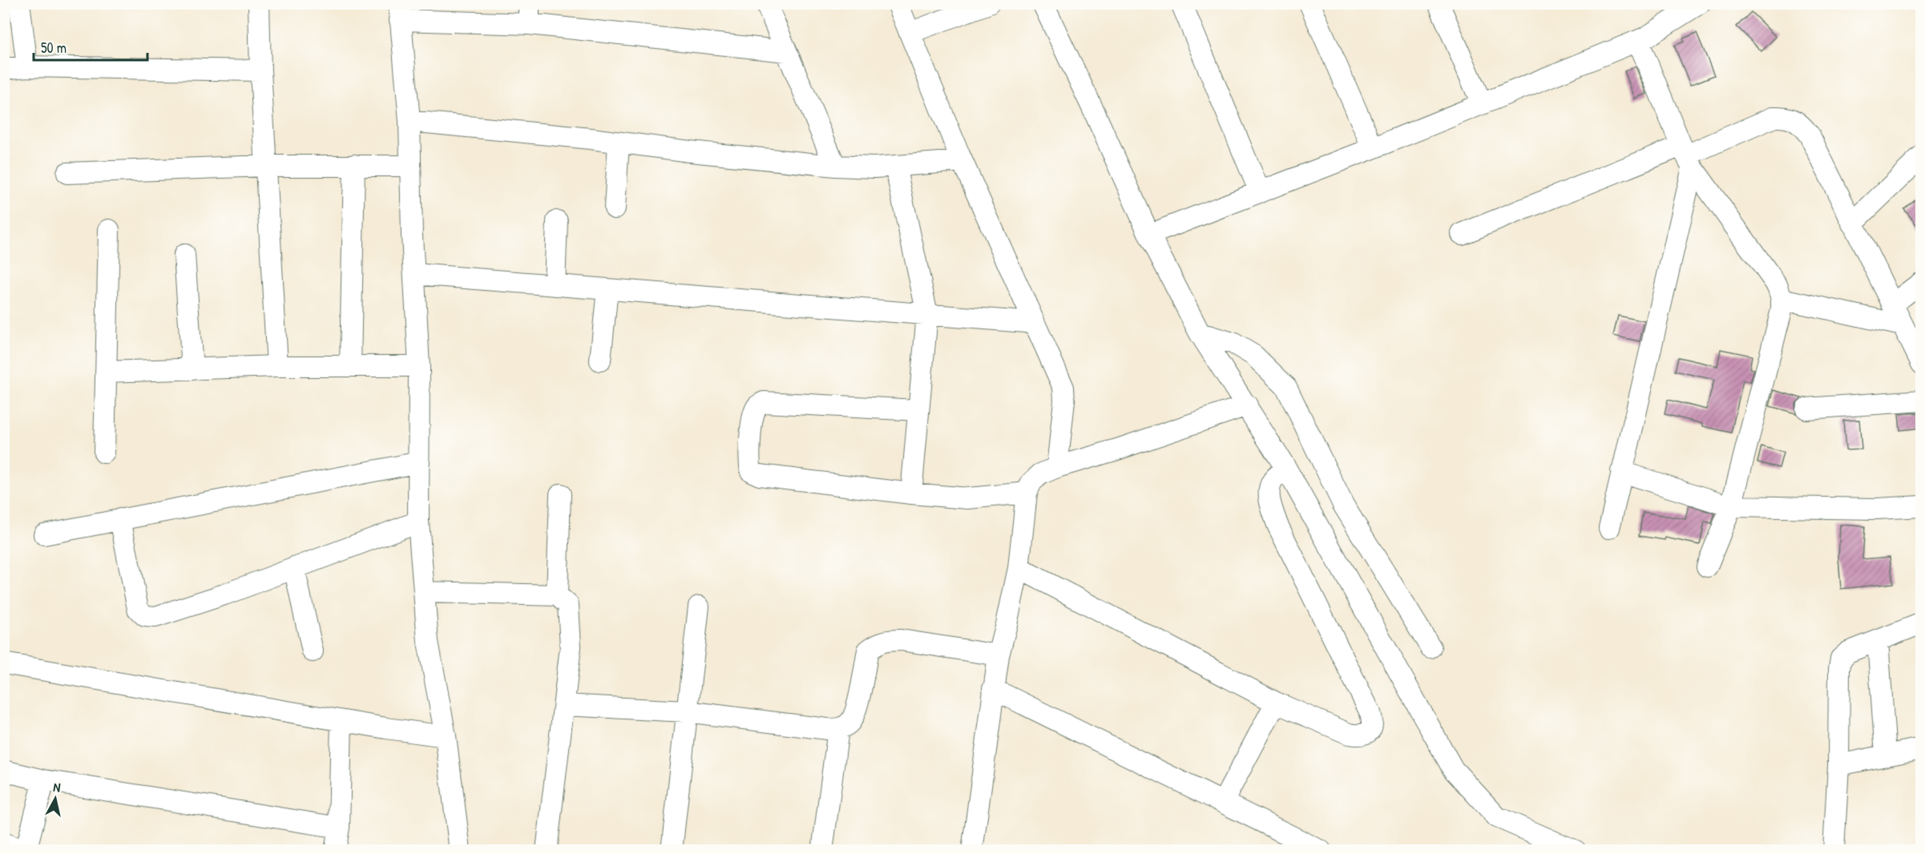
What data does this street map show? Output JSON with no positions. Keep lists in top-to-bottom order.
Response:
{
  "scale_bar": "50 m",
  "north": "top"
}
